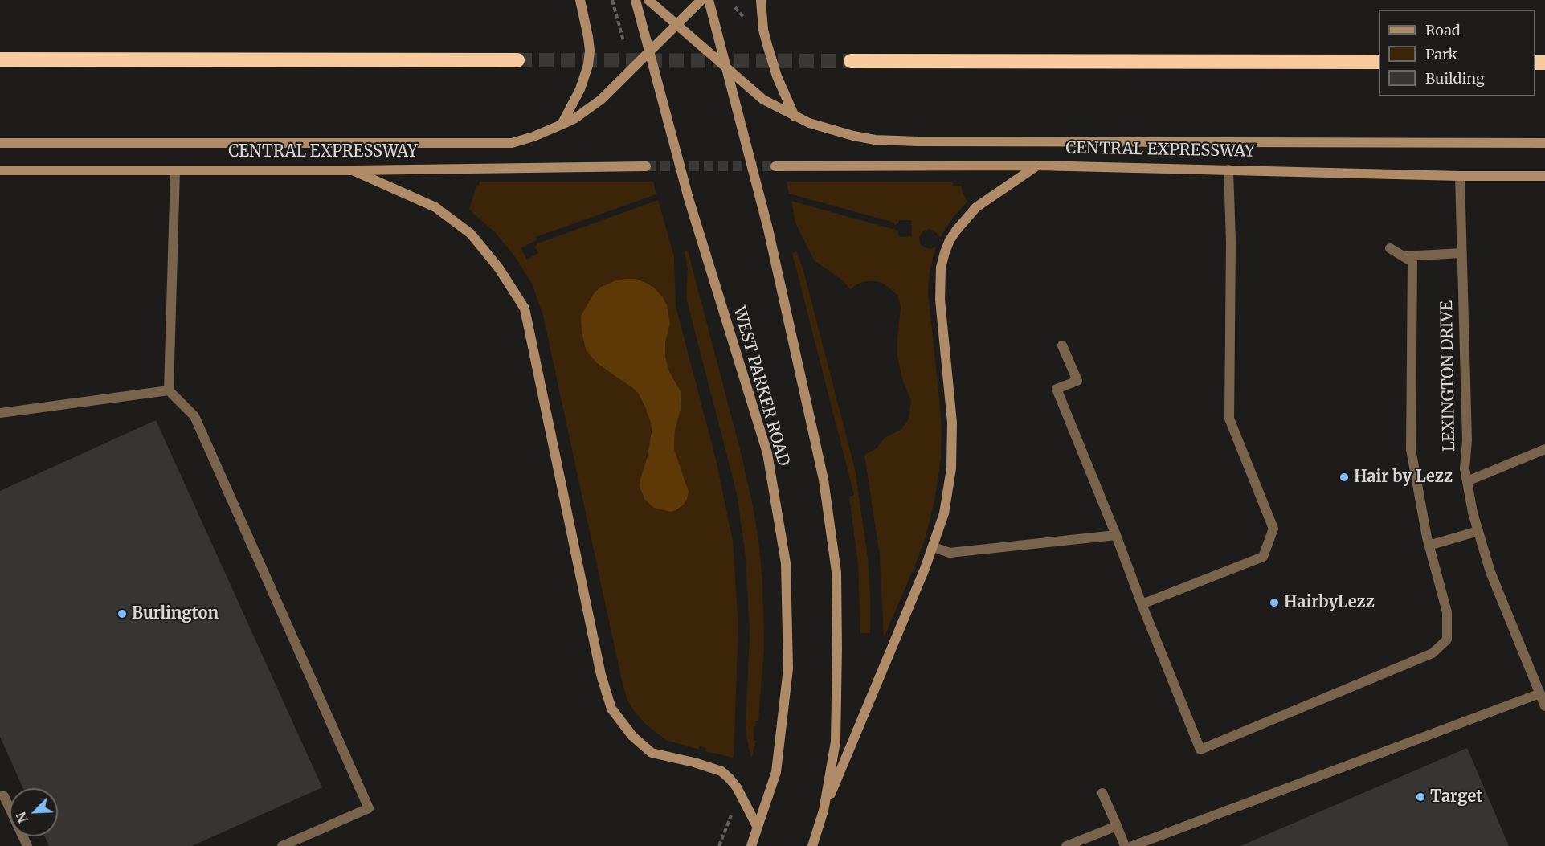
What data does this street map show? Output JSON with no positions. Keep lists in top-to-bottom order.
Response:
{
  "streets": {
    "main road": ["CENTRAL EXPRESSWAY", "WEST PARKER ROAD"],
    "street": ["LEXINGTON DRIVE"]
  },
  "crossings": [
    ["CENTRAL EXPRESSWAY", "LEXINGTON DRIVE"]
  ],
  "places": [
    "Hair by Lezz",
    "HairbyLezz",
    "Burlington",
    "Target"
  ],
  "legend": ["Road", "Park", "Building"],
  "north": "bottom left"
}
